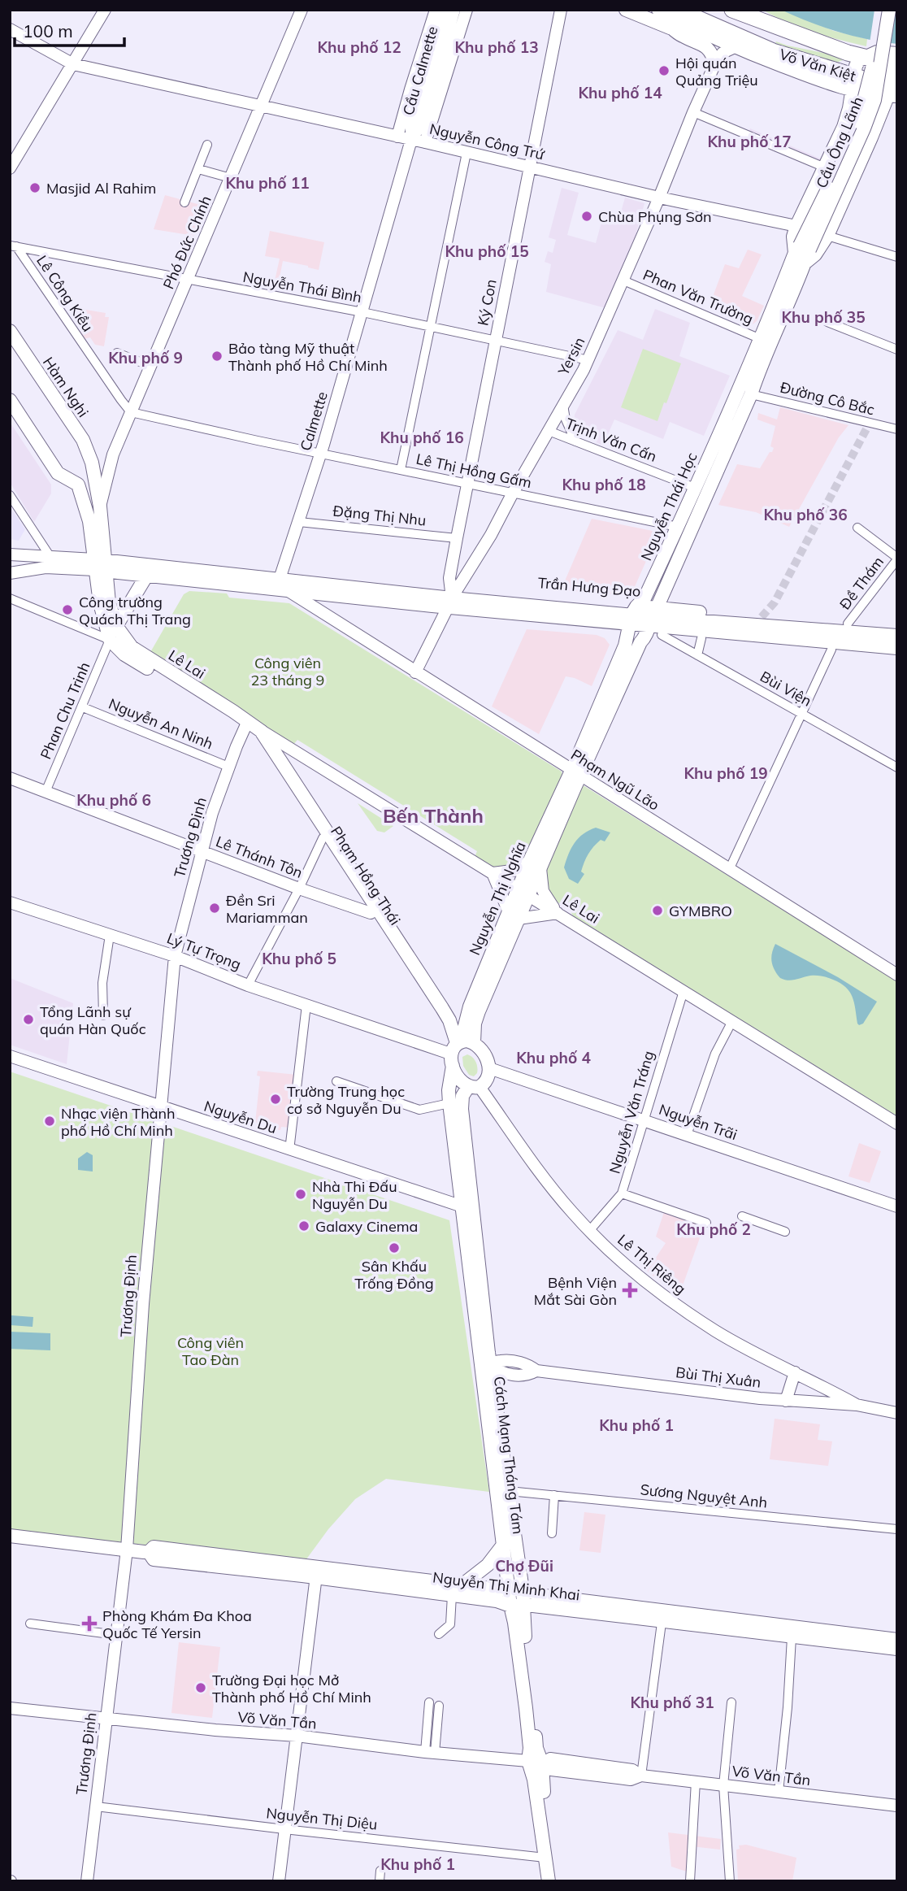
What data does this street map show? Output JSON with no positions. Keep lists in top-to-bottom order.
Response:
{
  "streets": {
    "highway": ["Võ Văn Kiệt"],
    "main road": [
      "Cầu Ông Lãnh",
      "Hàm Nghi",
      "Nguyễn Thái Học",
      "Trần Hưng Đạo",
      "Lê Lai",
      "Phạm Hồng Thái",
      "Nguyễn Thị Nghĩa",
      "Cách Mạng Tháng Tám",
      "Nguyễn Thị Minh Khai"
    ],
    "street": [
      "Cầu Calmette",
      "Nguyễn Công Trứ",
      "Phó Đức Chính",
      "Nguyễn Thái Bình",
      "Lê Công Kiều",
      "Phan Văn Trường",
      "Ký Con",
      "Yersin",
      "Đường Cô Bắc",
      "Calmette",
      "Trịnh Văn Cấn",
      "Lê Thị Hồng Gấm",
      "Ðặng Thị Nhu",
      "Ðề Thám",
      "Bùi Viện",
      "Phan Chu Trinh",
      "Nguyễn An Ninh",
      "Phạm Ngũ Lão",
      "Trương Định",
      "Lê Thánh Tôn",
      "Lý Tự Trọng",
      "Nguyễn Văn Tráng",
      "Nguyễn Du",
      "Nguyễn Trãi",
      "Lê Thị Riêng",
      "Bùi Thị Xuân",
      "Sương Nguyệt Anh",
      "Võ Văn Tần",
      "Nguyễn Thị Diệu"
    ]
  },
  "crossings": [
    ["Võ Văn Kiệt", "Yersin"],
    ["Võ Văn Kiệt", "Nguyễn Thái Học"],
    ["Cầu Calmette", "Nguyễn Công Trứ"],
    ["Cầu Calmette", "Calmette"],
    ["Nguyễn Công Trứ", "Phó Đức Chính"],
    ["Nguyễn Công Trứ", "Ký Con"],
    ["Nguyễn Công Trứ", "Yersin"],
    ["Nguyễn Công Trứ", "Calmette"],
    ["Nguyễn Công Trứ", "Nguyễn Thái Học"],
    ["Cầu Ông Lãnh", "Nguyễn Thái Học"],
    ["Phó Đức Chính", "Nguyễn Thái Bình"],
    ["Phó Đức Chính", "Lê Công Kiều"],
    ["Phó Đức Chính", "Lê Thị Hồng Gấm"],
    ["Nguyễn Thái Bình", "Lê Công Kiều"],
    ["Nguyễn Thái Bình", "Ký Con"],
    ["Nguyễn Thái Bình", "Yersin"],
    ["Nguyễn Thái Bình", "Calmette"],
    ["Lê Công Kiều", "Lê Thị Hồng Gấm"],
    ["Phan Văn Trường", "Yersin"],
    ["Phan Văn Trường", "Nguyễn Thái Học"],
    ["Ký Con", "Yersin"],
    ["Ký Con", "Lê Thị Hồng Gấm"],
    ["Ký Con", "Ðặng Thị Nhu"],
    ["Ký Con", "Trần Hưng Đạo"],
    ["Yersin", "Trịnh Văn Cấn"],
    ["Yersin", "Lê Thị Hồng Gấm"],
    ["Yersin", "Trần Hưng Đạo"],
    ["Yersin", "Phạm Ngũ Lão"],
    ["Đường Cô Bắc", "Nguyễn Thái Học"],
    ["Calmette", "Lê Thị Hồng Gấm"],
    ["Calmette", "Ðặng Thị Nhu"],
    ["Calmette", "Trần Hưng Đạo"],
    ["Trịnh Văn Cấn", "Nguyễn Thái Học"],
    ["Lê Thị Hồng Gấm", "Nguyễn Thái Học"],
    ["Nguyễn Thái Học", "Trần Hưng Đạo"],
    ["Nguyễn Thái Học", "Phạm Ngũ Lão"],
    ["Nguyễn Thái Học", "Nguyễn Thị Nghĩa"],
    ["Ðề Thám", "Trần Hưng Đạo"],
    ["Trần Hưng Đạo", "Bùi Viện"],
    ["Trần Hưng Đạo", "Phạm Ngũ Lão"],
    ["Lê Lai", "Phan Chu Trinh"],
    ["Lê Lai", "Trương Định"],
    ["Lê Lai", "Phạm Hồng Thái"],
    ["Lê Lai", "Nguyễn Thị Nghĩa"],
    ["Lê Lai", "Nguyễn Văn Tráng"],
    ["Phan Chu Trinh", "Nguyễn An Ninh"],
    ["Phan Chu Trinh", "Lê Thánh Tôn"],
    ["Nguyễn An Ninh", "Trương Định"],
    ["Phạm Ngũ Lão", "Nguyễn Thị Nghĩa"],
    ["Trương Định", "Lê Thánh Tôn"],
    ["Trương Định", "Phạm Hồng Thái"],
    ["Trương Định", "Lý Tự Trọng"],
    ["Trương Định", "Nguyễn Du"],
    ["Trương Định", "Nguyễn Thị Minh Khai"],
    ["Trương Định", "Võ Văn Tần"],
    ["Trương Định", "Nguyễn Thị Diệu"],
    ["Lê Thánh Tôn", "Phạm Hồng Thái"],
    ["Phạm Hồng Thái", "Nguyễn Thị Nghĩa"],
    ["Phạm Hồng Thái", "Lý Tự Trọng"],
    ["Phạm Hồng Thái", "Nguyễn Trãi"],
    ["Phạm Hồng Thái", "Lê Thị Riêng"],
    ["Phạm Hồng Thái", "Cách Mạng Tháng Tám"],
    ["Nguyễn Thị Nghĩa", "Lý Tự Trọng"],
    ["Nguyễn Thị Nghĩa", "Nguyễn Trãi"],
    ["Nguyễn Thị Nghĩa", "Lê Thị Riêng"],
    ["Nguyễn Thị Nghĩa", "Cách Mạng Tháng Tám"],
    ["Lý Tự Trọng", "Nguyễn Trãi"],
    ["Lý Tự Trọng", "Lê Thị Riêng"],
    ["Lý Tự Trọng", "Cách Mạng Tháng Tám"],
    ["Nguyễn Văn Tráng", "Nguyễn Trãi"],
    ["Nguyễn Văn Tráng", "Lê Thị Riêng"],
    ["Nguyễn Du", "Cách Mạng Tháng Tám"],
    ["Nguyễn Trãi", "Lê Thị Riêng"],
    ["Nguyễn Trãi", "Cách Mạng Tháng Tám"],
    ["Lê Thị Riêng", "Bùi Thị Xuân"],
    ["Lê Thị Riêng", "Cách Mạng Tháng Tám"],
    ["Bùi Thị Xuân", "Cách Mạng Tháng Tám"],
    ["Cách Mạng Tháng Tám", "Sương Nguyệt Anh"],
    ["Cách Mạng Tháng Tám", "Nguyễn Thị Minh Khai"],
    ["Cách Mạng Tháng Tám", "Võ Văn Tần"],
    ["Cách Mạng Tháng Tám", "Nguyễn Thị Diệu"]
  ],
  "districts": [
    "Khu phố 12",
    "Khu phố 13",
    "Khu phố 14",
    "Khu phố 17",
    "Khu phố 11",
    "Khu phố 15",
    "Khu phố 35",
    "Khu phố 9",
    "Khu phố 16",
    "Khu phố 18",
    "Khu phố 36",
    "Khu phố 19",
    "Khu phố 6",
    "Bến Thành",
    "Khu phố 5",
    "Khu phố 4",
    "Khu phố 2",
    "Khu phố 1",
    "Chợ Đũi",
    "Khu phố 31",
    "Khu phố 1"
  ],
  "parks": ["Công viên 23 tháng 9", "Công viên Tao Đàn"],
  "places": {
    "other": [
      "Hội quán Quảng Triệu",
      "Masjid Al Rahim",
      "Chùa Phụng Sơn",
      "Bảo tàng Mỹ thuật Thành phố Hồ Chí Minh",
      "Công trường Quách Thị Trang",
      "Đền Sri Mariamman",
      "GYMBRO",
      "Tổng Lãnh sự quán Hàn Quốc",
      "Trường Trung học cơ sở Nguyễn Du",
      "Nhạc viện Thành phố Hồ Chí Minh",
      "Nhà Thi Đấu Nguyễn Du",
      "Galaxy Cinema",
      "Sân Khấu Trống Đồng",
      "Trường Đại học Mở Thành phố Hồ Chí Minh"
    ],
    "health": ["Bệnh Viện Mắt Sài Gòn", "Phòng Khám Đa Khoa Quốc Tế Yersin"]
  },
  "scale_bar": "100 m"
}
